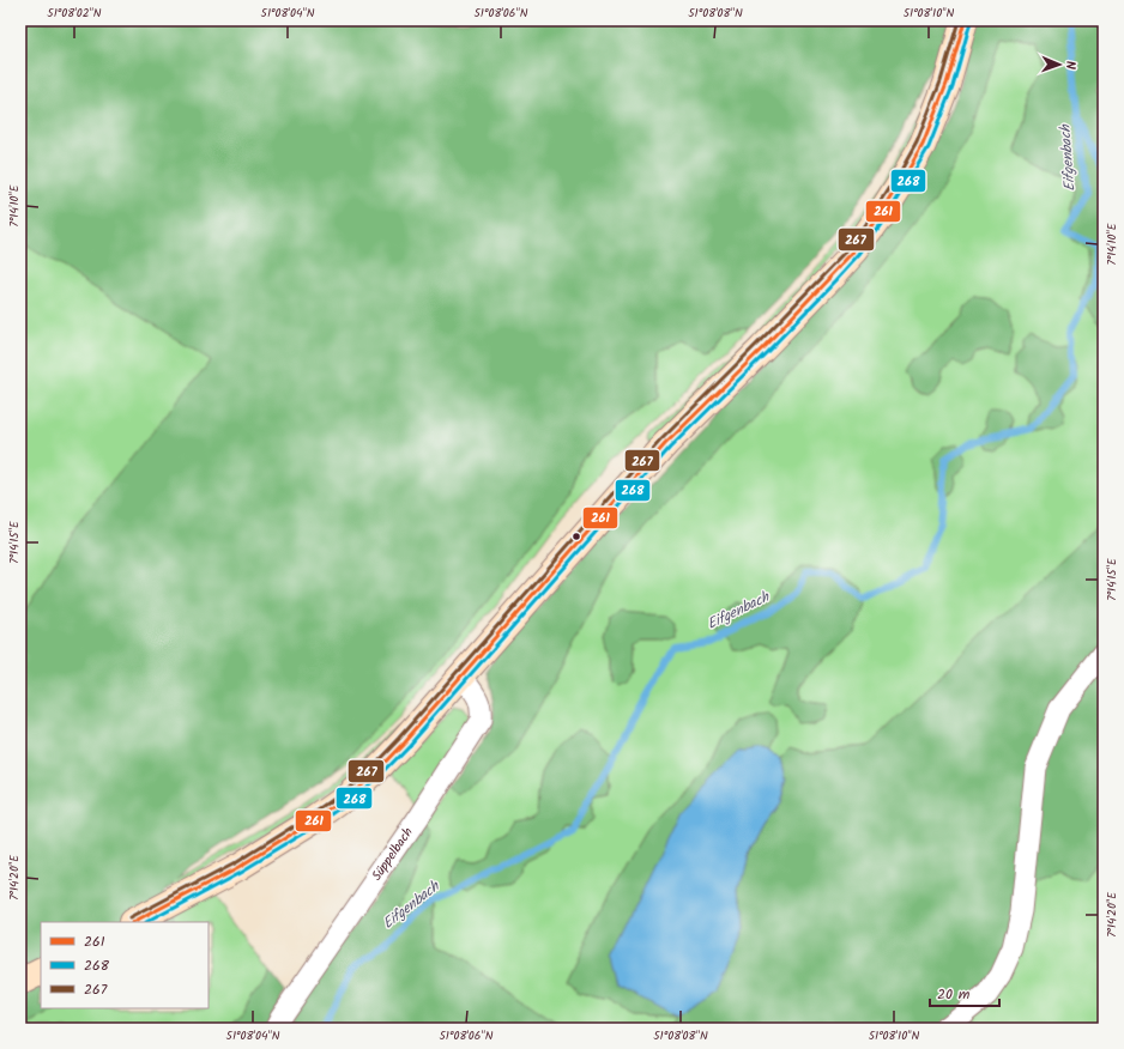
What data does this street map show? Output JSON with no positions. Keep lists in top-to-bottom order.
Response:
{
  "streets": {
    "street": ["Süppelbach"]
  },
  "water": ["Eifgenbach"],
  "lines": ["transit line 261", "transit line 267", "transit line 268"],
  "legend": ["261", "268", "267"],
  "scale_bar": "20 m",
  "north": "right",
  "coordinates": [
    "51°08'02\"N",
    "51°08'04\"N",
    "51°08'06\"N",
    "51°08'08\"N",
    "51°08'10\"N",
    "7°14'10\"E",
    "7°14'15\"E",
    "7°14'20\"E"
  ]
}
